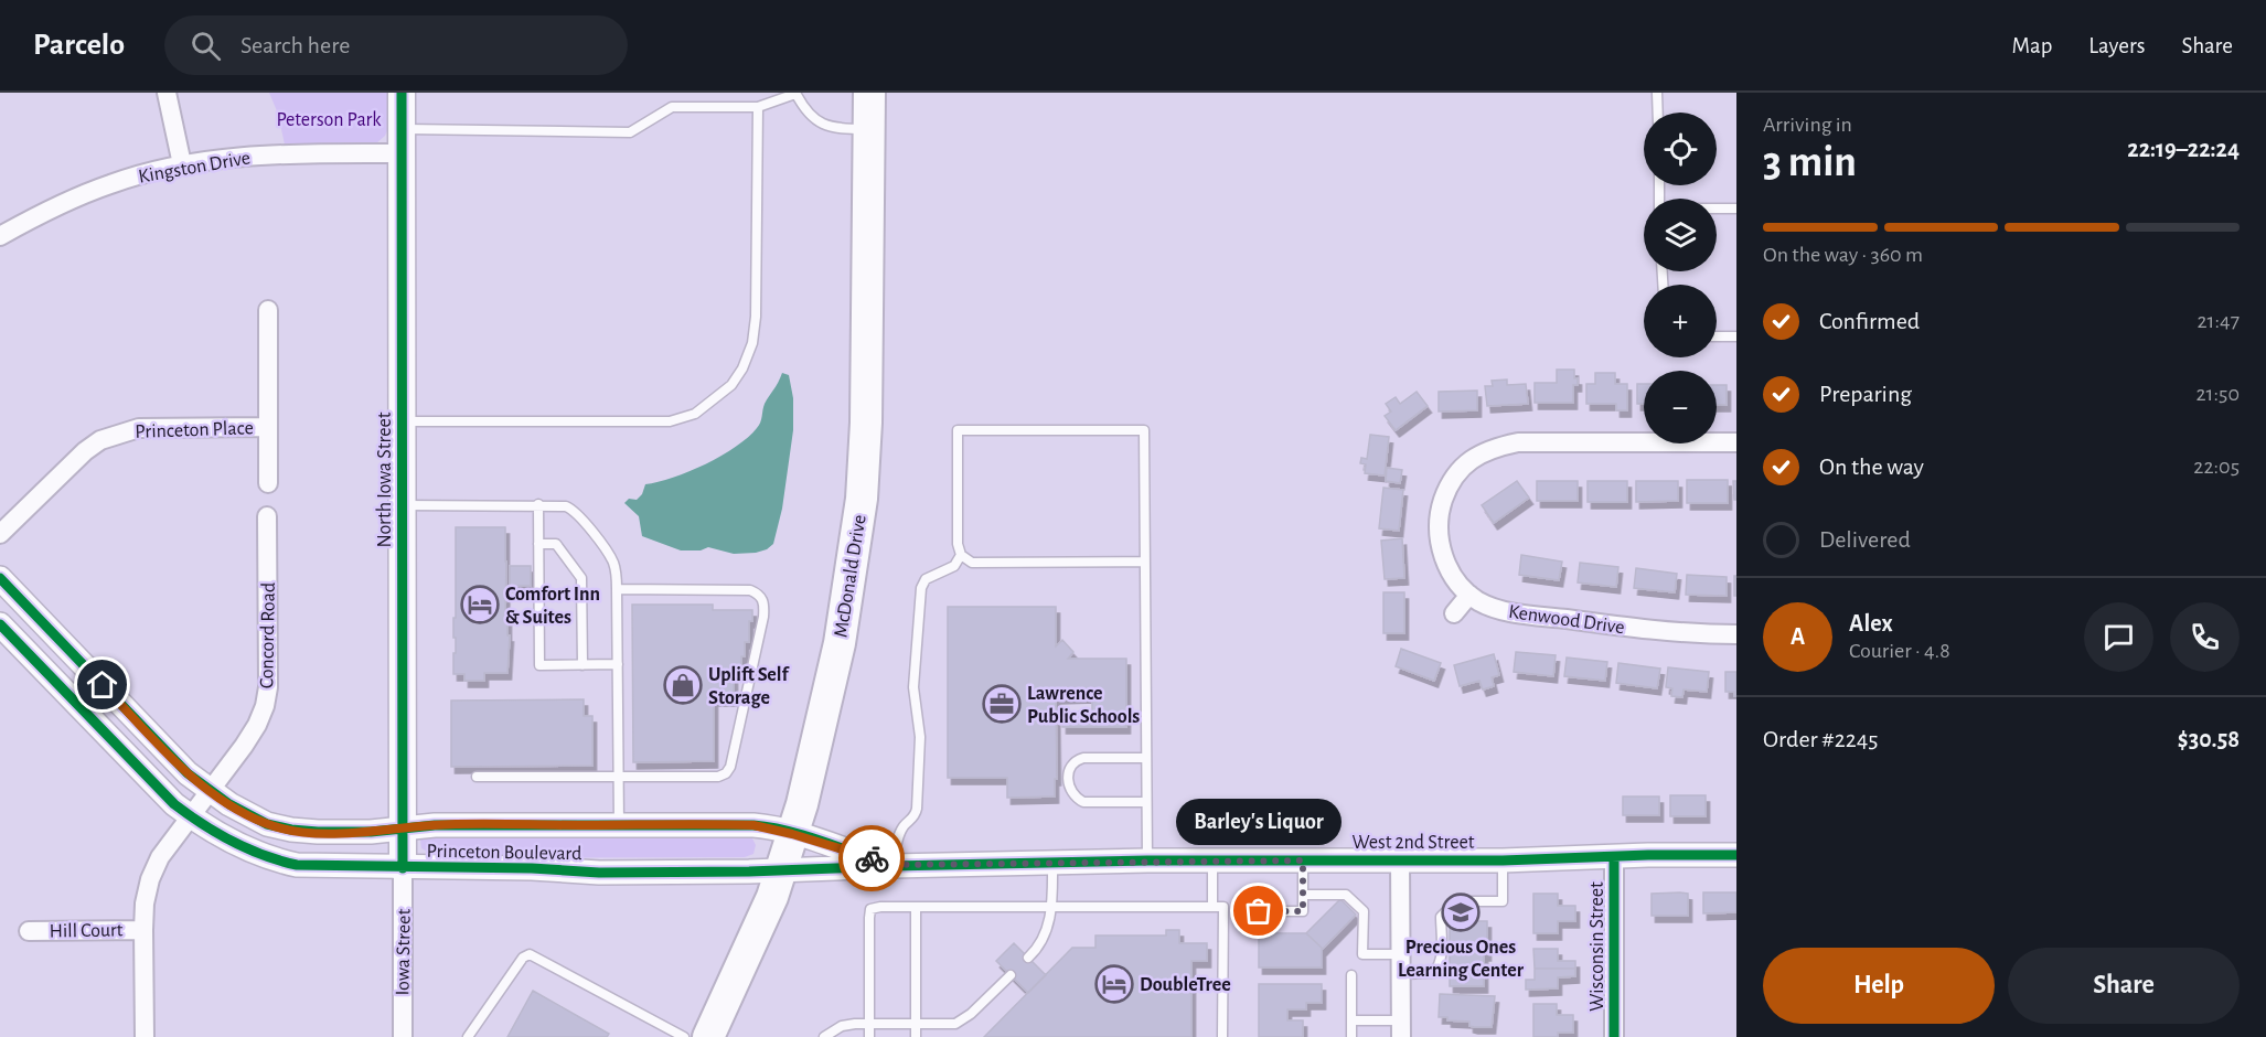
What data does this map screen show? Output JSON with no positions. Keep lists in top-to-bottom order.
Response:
{
  "streets": {
    "highway": ["McDonald Drive"],
    "main road": ["North Iowa Street"],
    "street": [
      "Kingston Drive",
      "Princeton Place",
      "Kenwood Drive",
      "Concord Road",
      "West 2nd Street",
      "Princeton Boulevard",
      "Hill Court",
      "Wisconsin Street",
      "Iowa Street"
    ]
  },
  "crossings": [
    ["Kingston Drive", "North Iowa Street"],
    ["North Iowa Street", "Princeton Boulevard"],
    ["North Iowa Street", "Iowa Street"],
    ["McDonald Drive", "West 2nd Street"],
    ["McDonald Drive", "Princeton Boulevard"],
    ["Concord Road", "Princeton Boulevard"],
    ["Concord Road", "Hill Court"],
    ["West 2nd Street", "Princeton Boulevard"],
    ["West 2nd Street", "Wisconsin Street"],
    ["Princeton Boulevard", "Iowa Street"]
  ],
  "parks": ["Peterson Park"],
  "places": {
    "hotel": ["Comfort Inn & Suites", "DoubleTree"],
    "shop": ["Uplift Self Storage"],
    "office": ["Lawrence Public Schools"],
    "other": ["Barley's Liquor"],
    "school or university": ["Precious Ones Learning Center"]
  },
  "page": {
    "header": "Parcelo",
    "search": "Search here",
    "nav": ["Map", "Layers", "Share"],
    "heading": ["3 min", "Arriving in", "22:19–22:24"],
    "panel": [
      "Alex",
      "Courier · 4.8",
      "Order #2245",
      "$30.58"
    ],
    "map_buttons": ["+", "−"],
    "bar": "On the way · 360 m",
    "list": [
      ["Confirmed", "21:47"],
      ["Preparing", "21:50"],
      ["On the way", "22:05"],
      "Delivered"
    ],
    "round": "A",
    "bubble": "Barley's Liquor",
    "buttons": ["Help", "Share"]
  }
}
